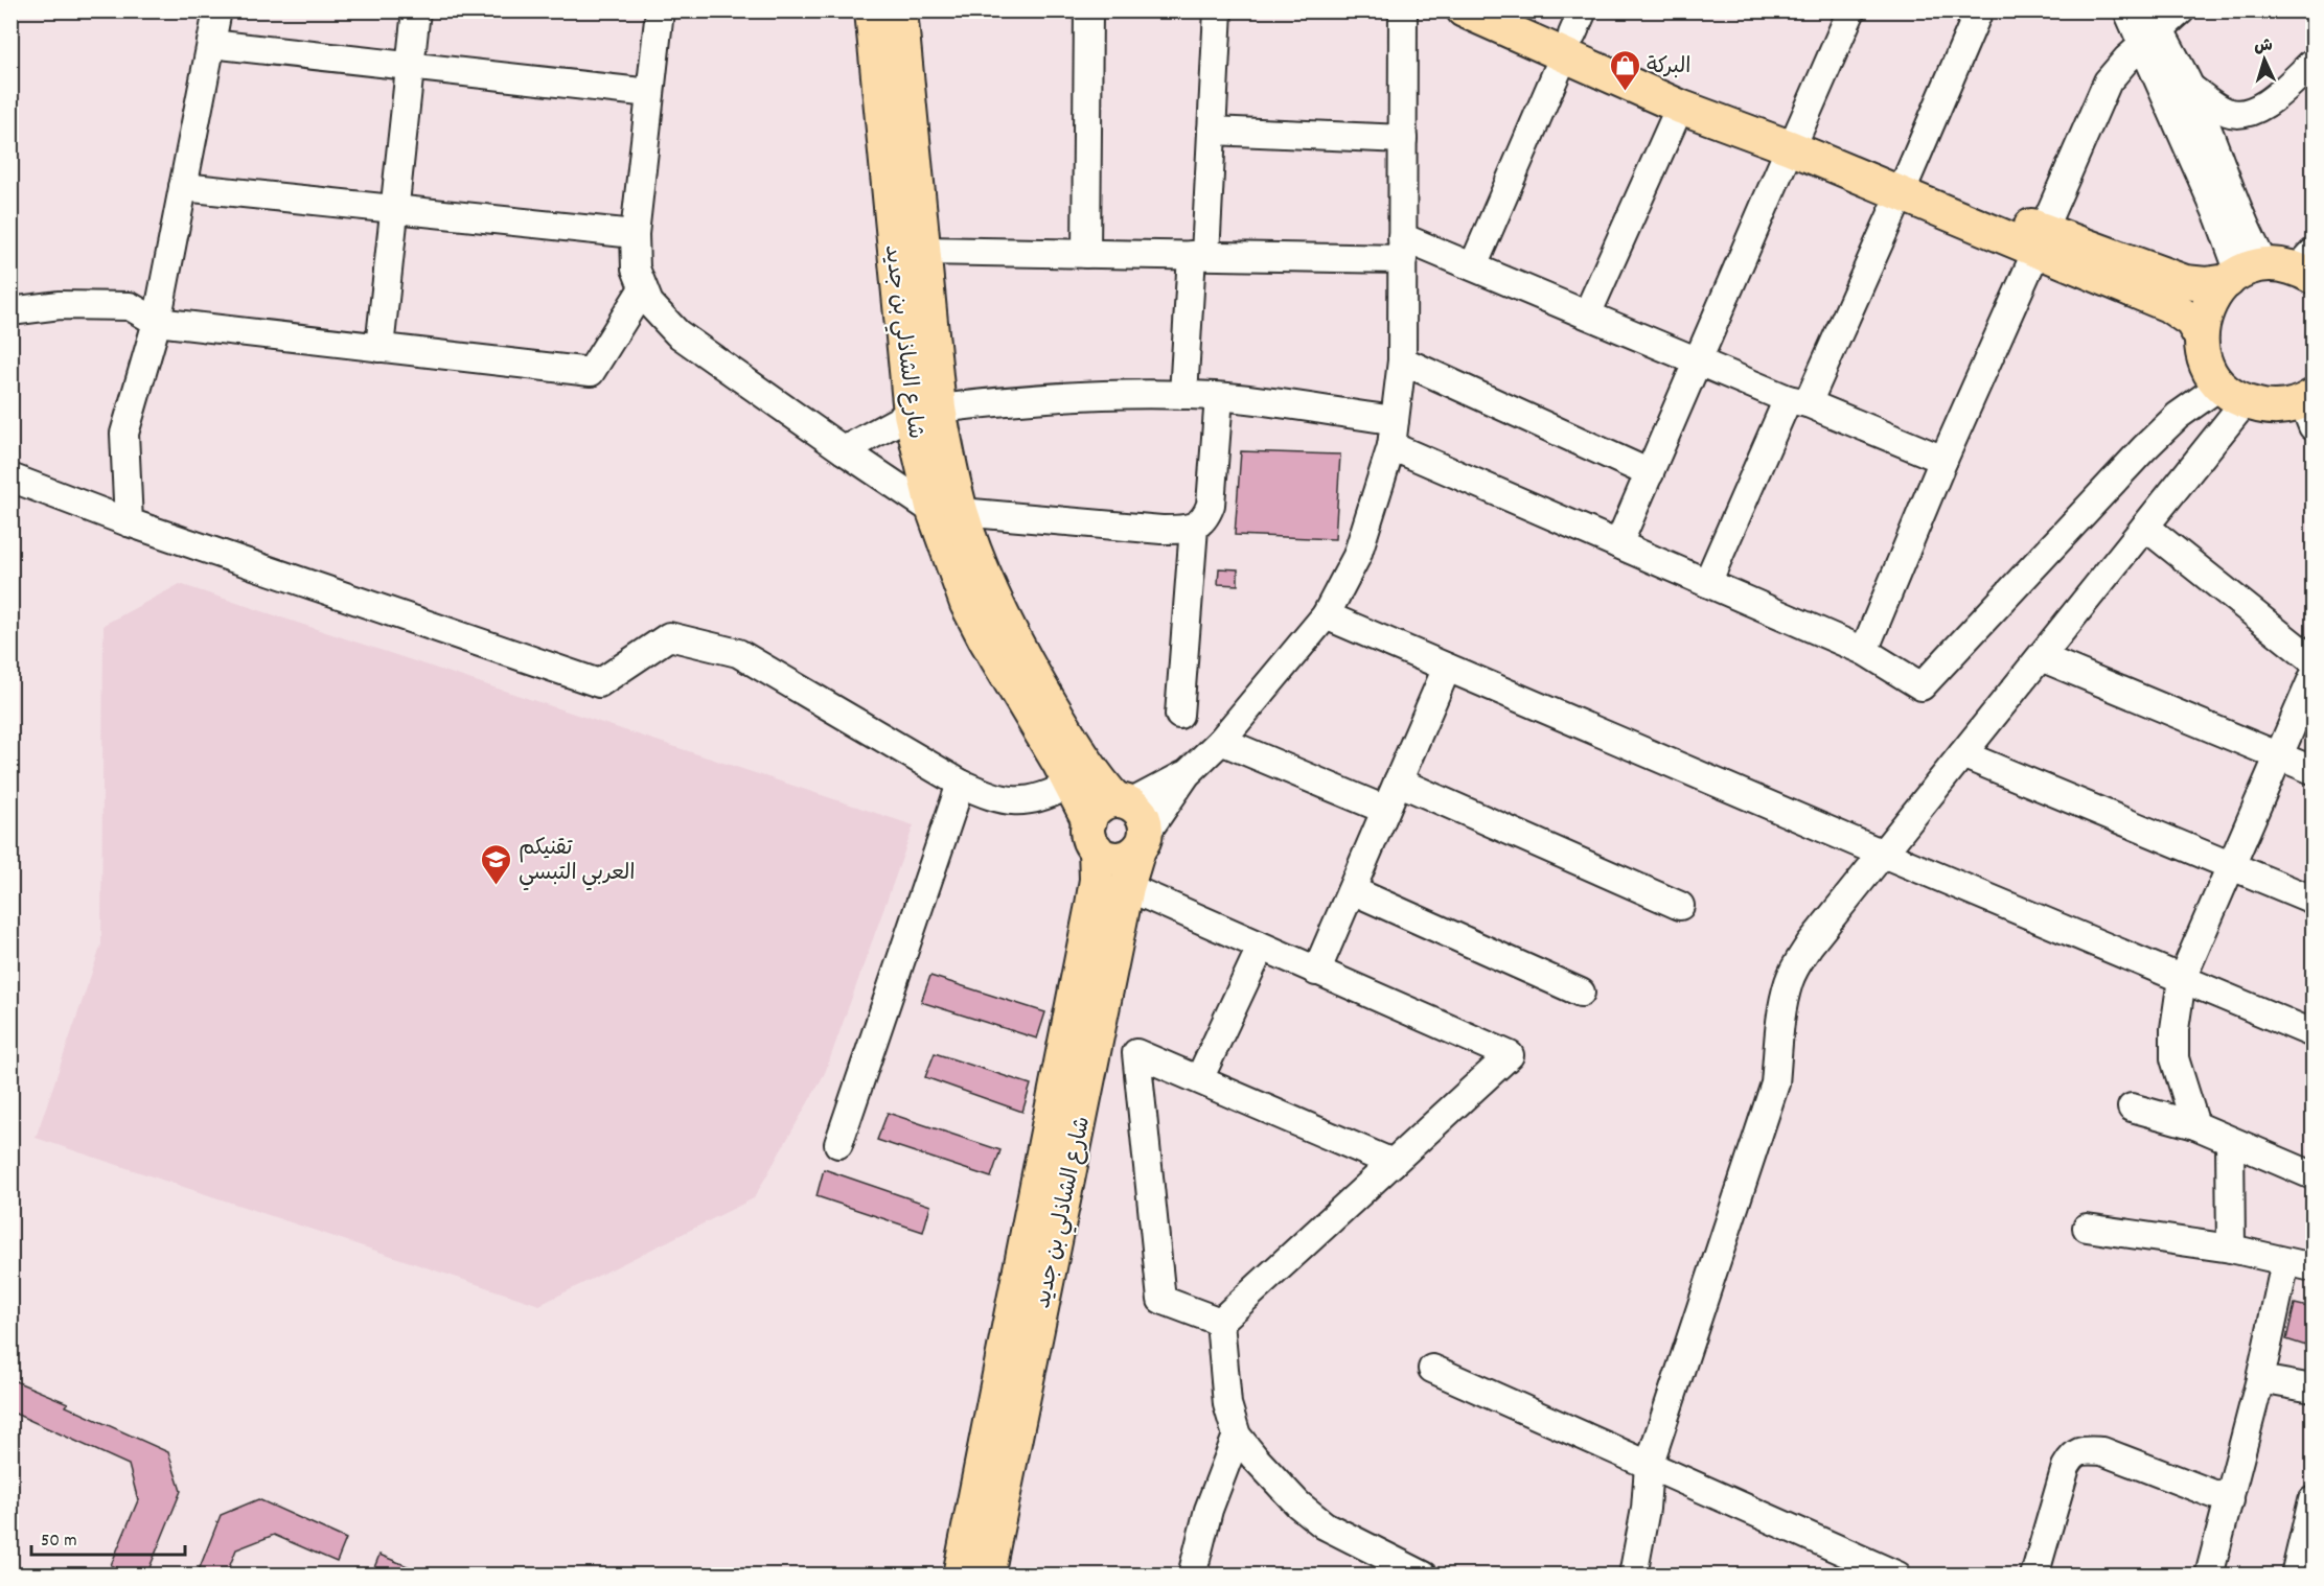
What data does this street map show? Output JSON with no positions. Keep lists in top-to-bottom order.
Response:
{
  "streets": {
    "main road": ["شارع الشاذلي بن جديد"]
  },
  "places": {
    "shop": ["البركة"],
    "school or university": ["تقنيكم العربي التبسي"]
  },
  "scale_bar": "50 m",
  "north": "top"
}
